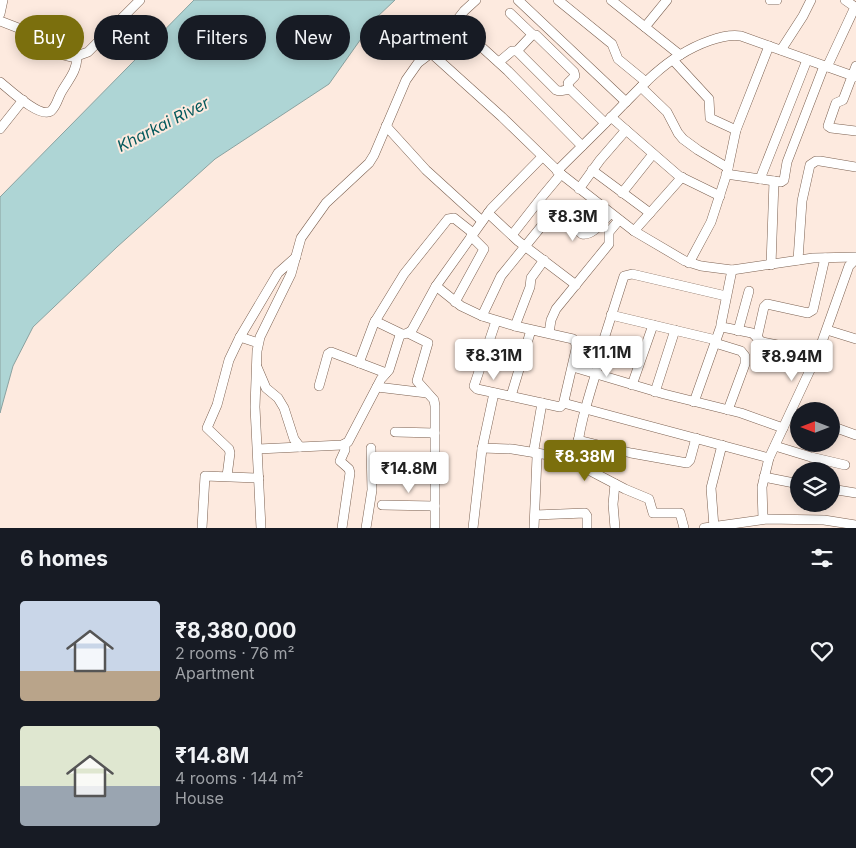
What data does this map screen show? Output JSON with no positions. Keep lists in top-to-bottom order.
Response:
{
  "water": ["Kharkai River"],
  "north": "left",
  "page": {
    "chip": [
      "Buy",
      "Rent",
      "Filters",
      "New",
      "Apartment"
    ],
    "price": [
      "₹8.3M",
      "₹11.1M",
      "₹8.31M",
      "₹8.94M",
      "₹8.38M",
      "₹14.8M"
    ],
    "heading": "6 homes",
    "list": [
      {
        "name": "₹8,380,000",
        "note": "2 rooms · 76 m² · Apartment"
      },
      {
        "name": "₹14.8M",
        "note": "4 rooms · 144 m² · House"
      }
    ]
  }
}
